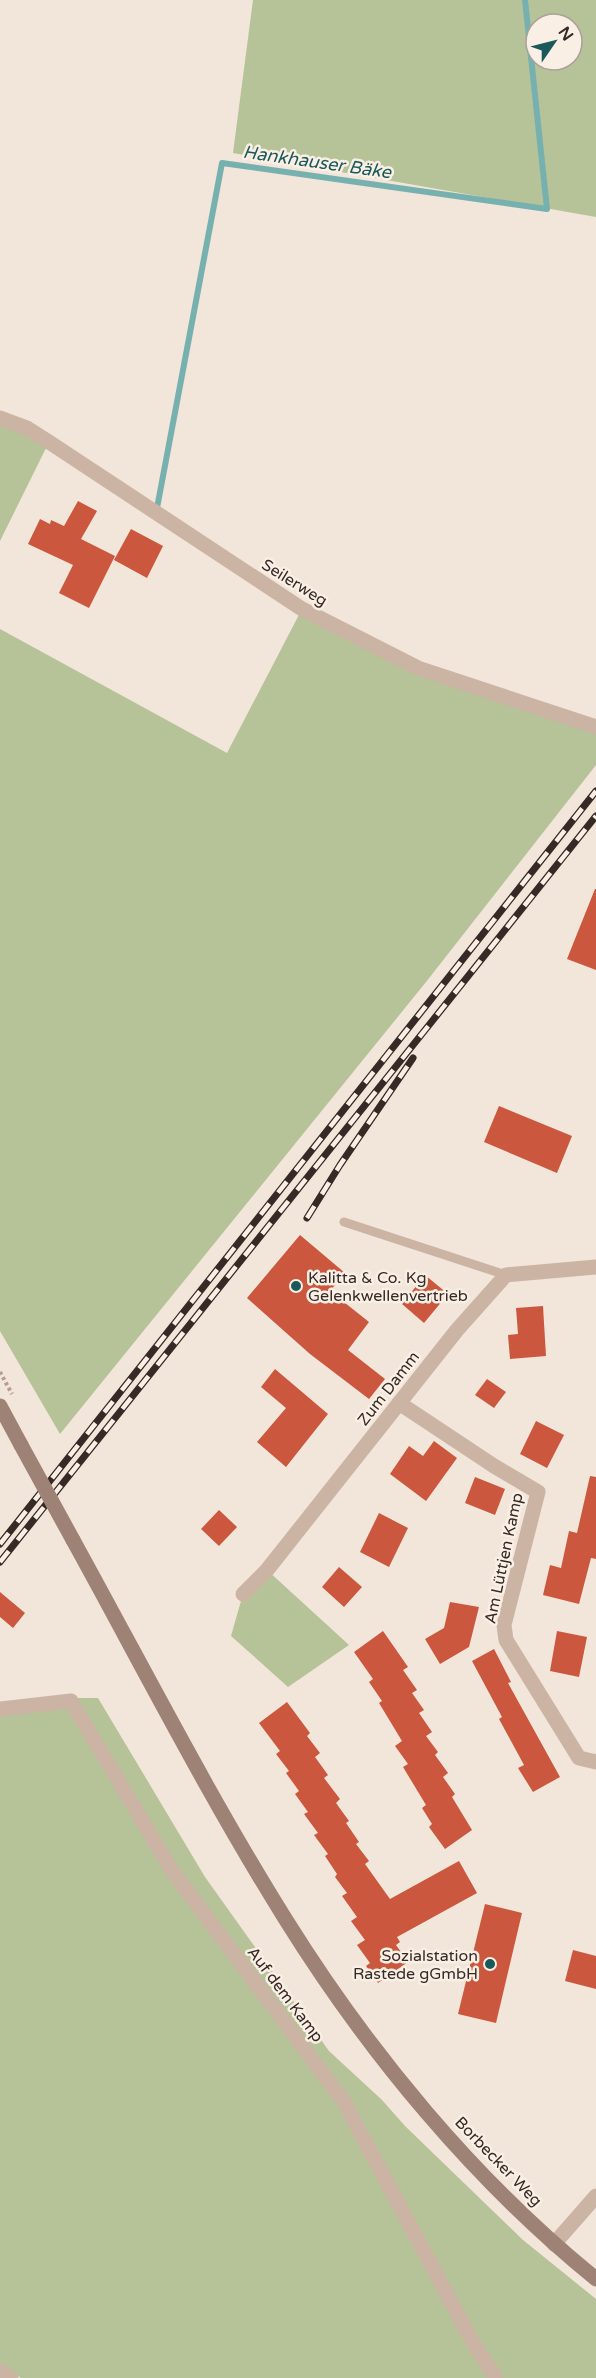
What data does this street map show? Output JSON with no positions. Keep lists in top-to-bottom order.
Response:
{
  "streets": {
    "street": [
      "Seilerweg",
      "Zum Damm",
      "Am Lüttjen Kamp",
      "Auf dem Kamp",
      "Borbecker Weg"
    ]
  },
  "crossings": [
    ["Zum Damm", "Am Lüttjen Kamp"]
  ],
  "water": ["Hankhauser Bäke"],
  "places": ["Kalitta & Co. Kg Gelenkwellenvertrieb", "Sozialstation Rastede gGmbH"],
  "north": "top right"
}
